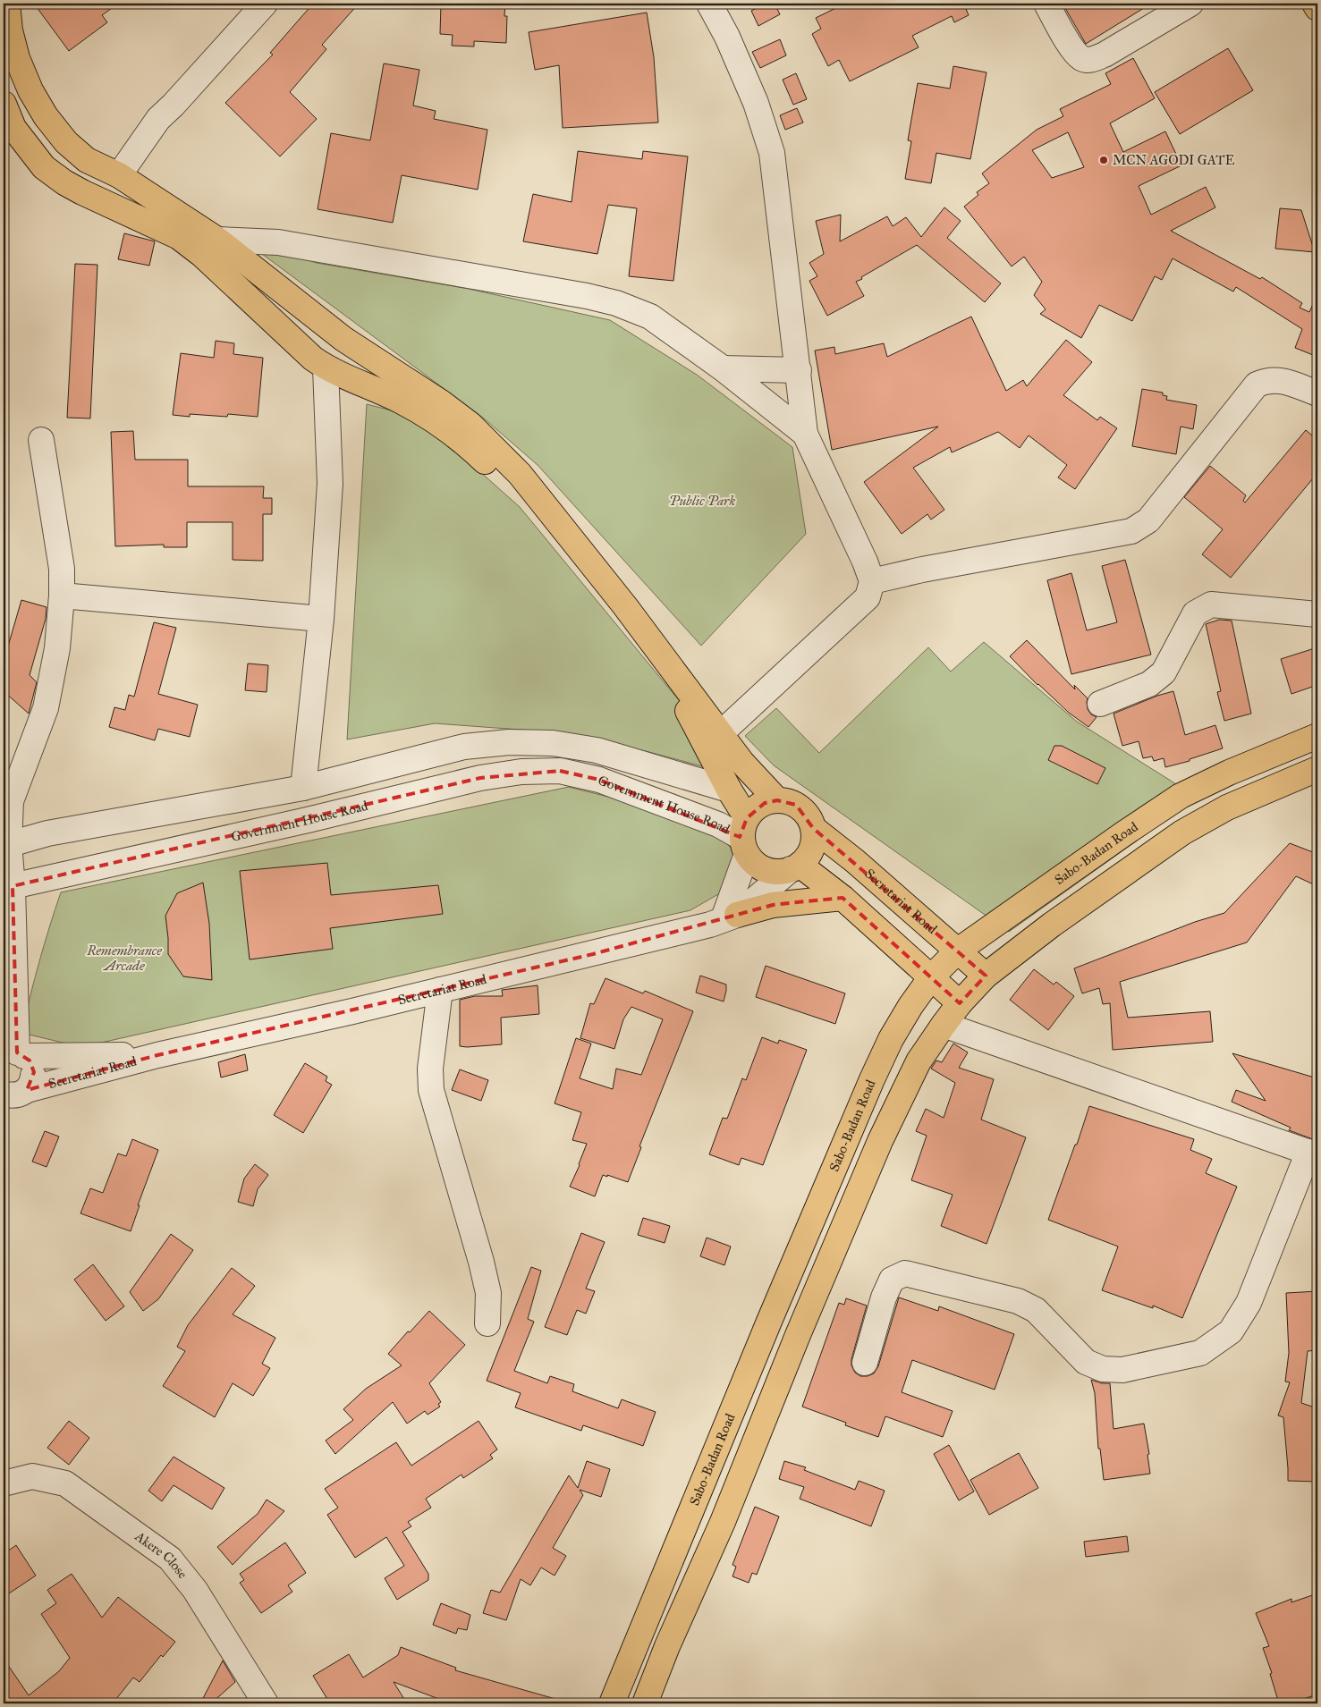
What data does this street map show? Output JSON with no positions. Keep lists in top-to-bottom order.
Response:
{
  "streets": {
    "main road": ["Sabo-Badan Road", "Secretariat Road"],
    "street": ["Government House Road", "Akere Close"]
  },
  "crossings": [
    ["Government House Road", "Secretariat Road"],
    ["Sabo-Badan Road", "Secretariat Road"]
  ],
  "parks": ["Public Park", "Remembrance Arcade"],
  "places": ["MCN AGODI GATE"]
}
